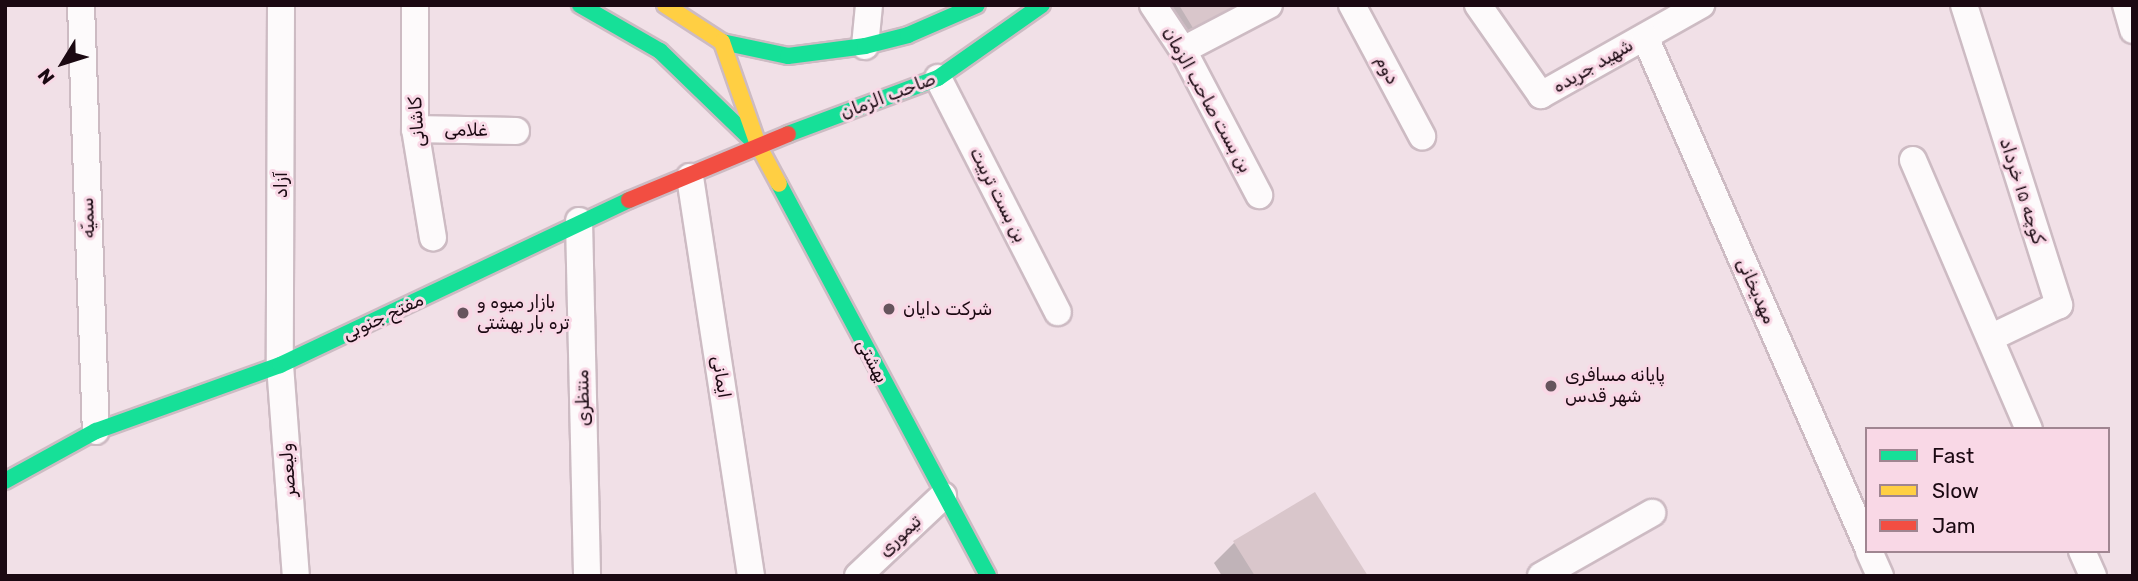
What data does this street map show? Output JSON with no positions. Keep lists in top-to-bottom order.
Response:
{
  "streets": {
    "street": [
      "شهید جریده",
      "دوم",
      "صاحب الزمان",
      "بن بست صاحب الزمان",
      "کاشانی",
      "غلامی",
      "آزاد",
      "کوچه ۱۵ خرداد",
      "بن بست تربیت",
      "سمیّه",
      "مهدیخانی",
      "مفتح جنوبی",
      "بهشتی",
      "ایمانی",
      "منتظری",
      "ولیعصر",
      "تیموری"
    ]
  },
  "crossings": [
    ["شهید جریده", "مهدیخانی"],
    ["صاحب الزمان", "بن بست تربیت"],
    ["صاحب الزمان", "مفتح جنوبی"],
    ["صاحب الزمان", "بهشتی"],
    ["کاشانی", "غلامی"],
    ["آزاد", "مفتح جنوبی"],
    ["آزاد", "ولیعصر"],
    ["سمیّه", "مفتح جنوبی"],
    ["مفتح جنوبی", "بهشتی"],
    ["مفتح جنوبی", "ایمانی"],
    ["مفتح جنوبی", "منتظری"],
    ["مفتح جنوبی", "ولیعصر"],
    ["بهشتی", "تیموری"]
  ],
  "places": ["شرکت دایان", "بازار میوه و تره بار بهشتی", "پایانه مسافری شهر قدس"],
  "legend": ["Fast", "Slow", "Jam"],
  "north": "bottom left"
}
